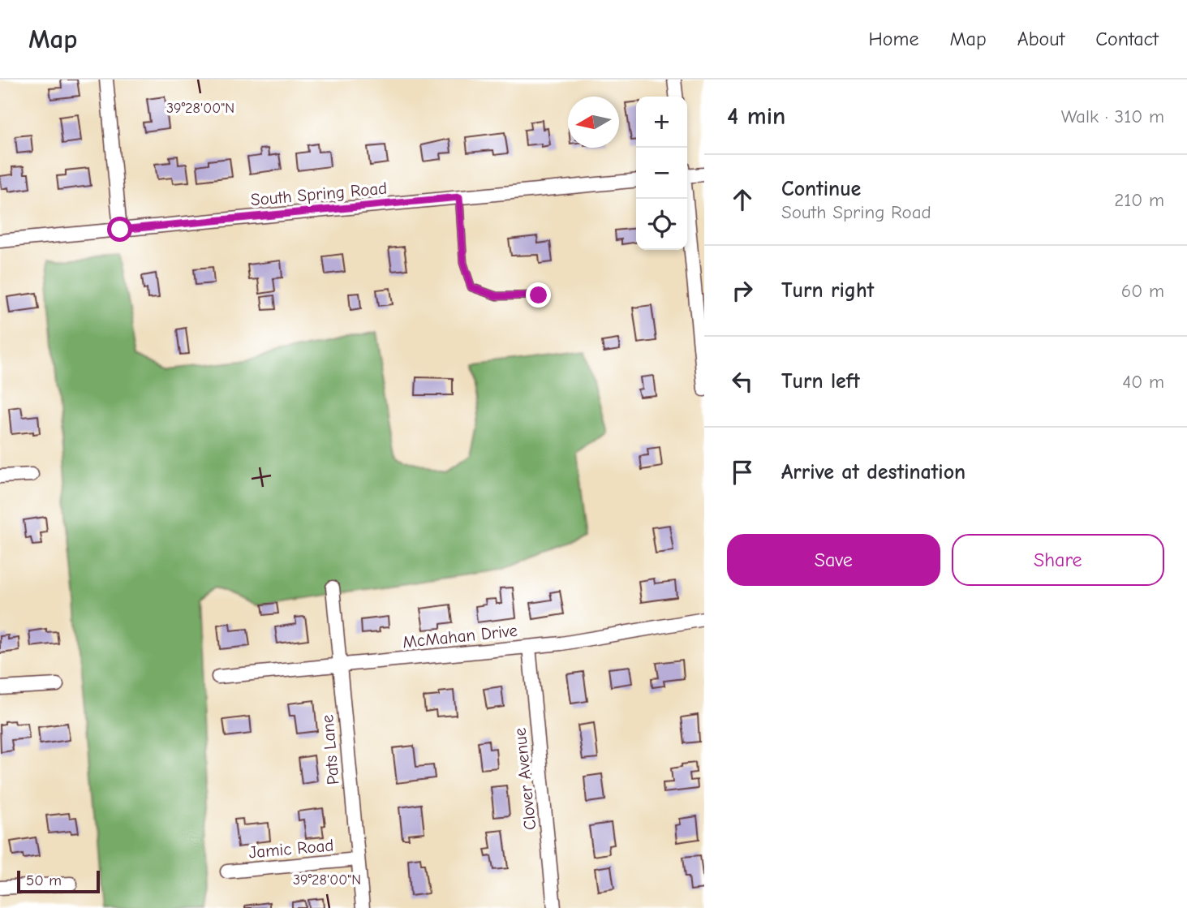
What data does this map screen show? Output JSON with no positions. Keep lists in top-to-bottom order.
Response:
{
  "streets": {
    "street": [
      "South Spring Road",
      "McMahan Drive",
      "Pats Lane",
      "Clover Avenue",
      "Jamic Road"
    ]
  },
  "crossings": [
    ["McMahan Drive", "Pats Lane"],
    ["McMahan Drive", "Clover Avenue"],
    ["Pats Lane", "Jamic Road"]
  ],
  "scale_bar": "50 m",
  "north": "left",
  "page": {
    "header": "Map",
    "nav": [
      "Home",
      "Map",
      "About",
      "Contact"
    ],
    "heading": ["4 min", "Walk · 310 m"],
    "map_buttons": ["+", "−"],
    "list": [
      ["Continue", "South Spring Road", "210 m"],
      ["Turn right", "60 m"],
      ["Turn left", "40 m"],
      "Arrive at destination"
    ],
    "buttons": ["Save", "Share"],
    "scale": "50 m"
  },
  "coordinates": ["39°28'00\"N"]
}
